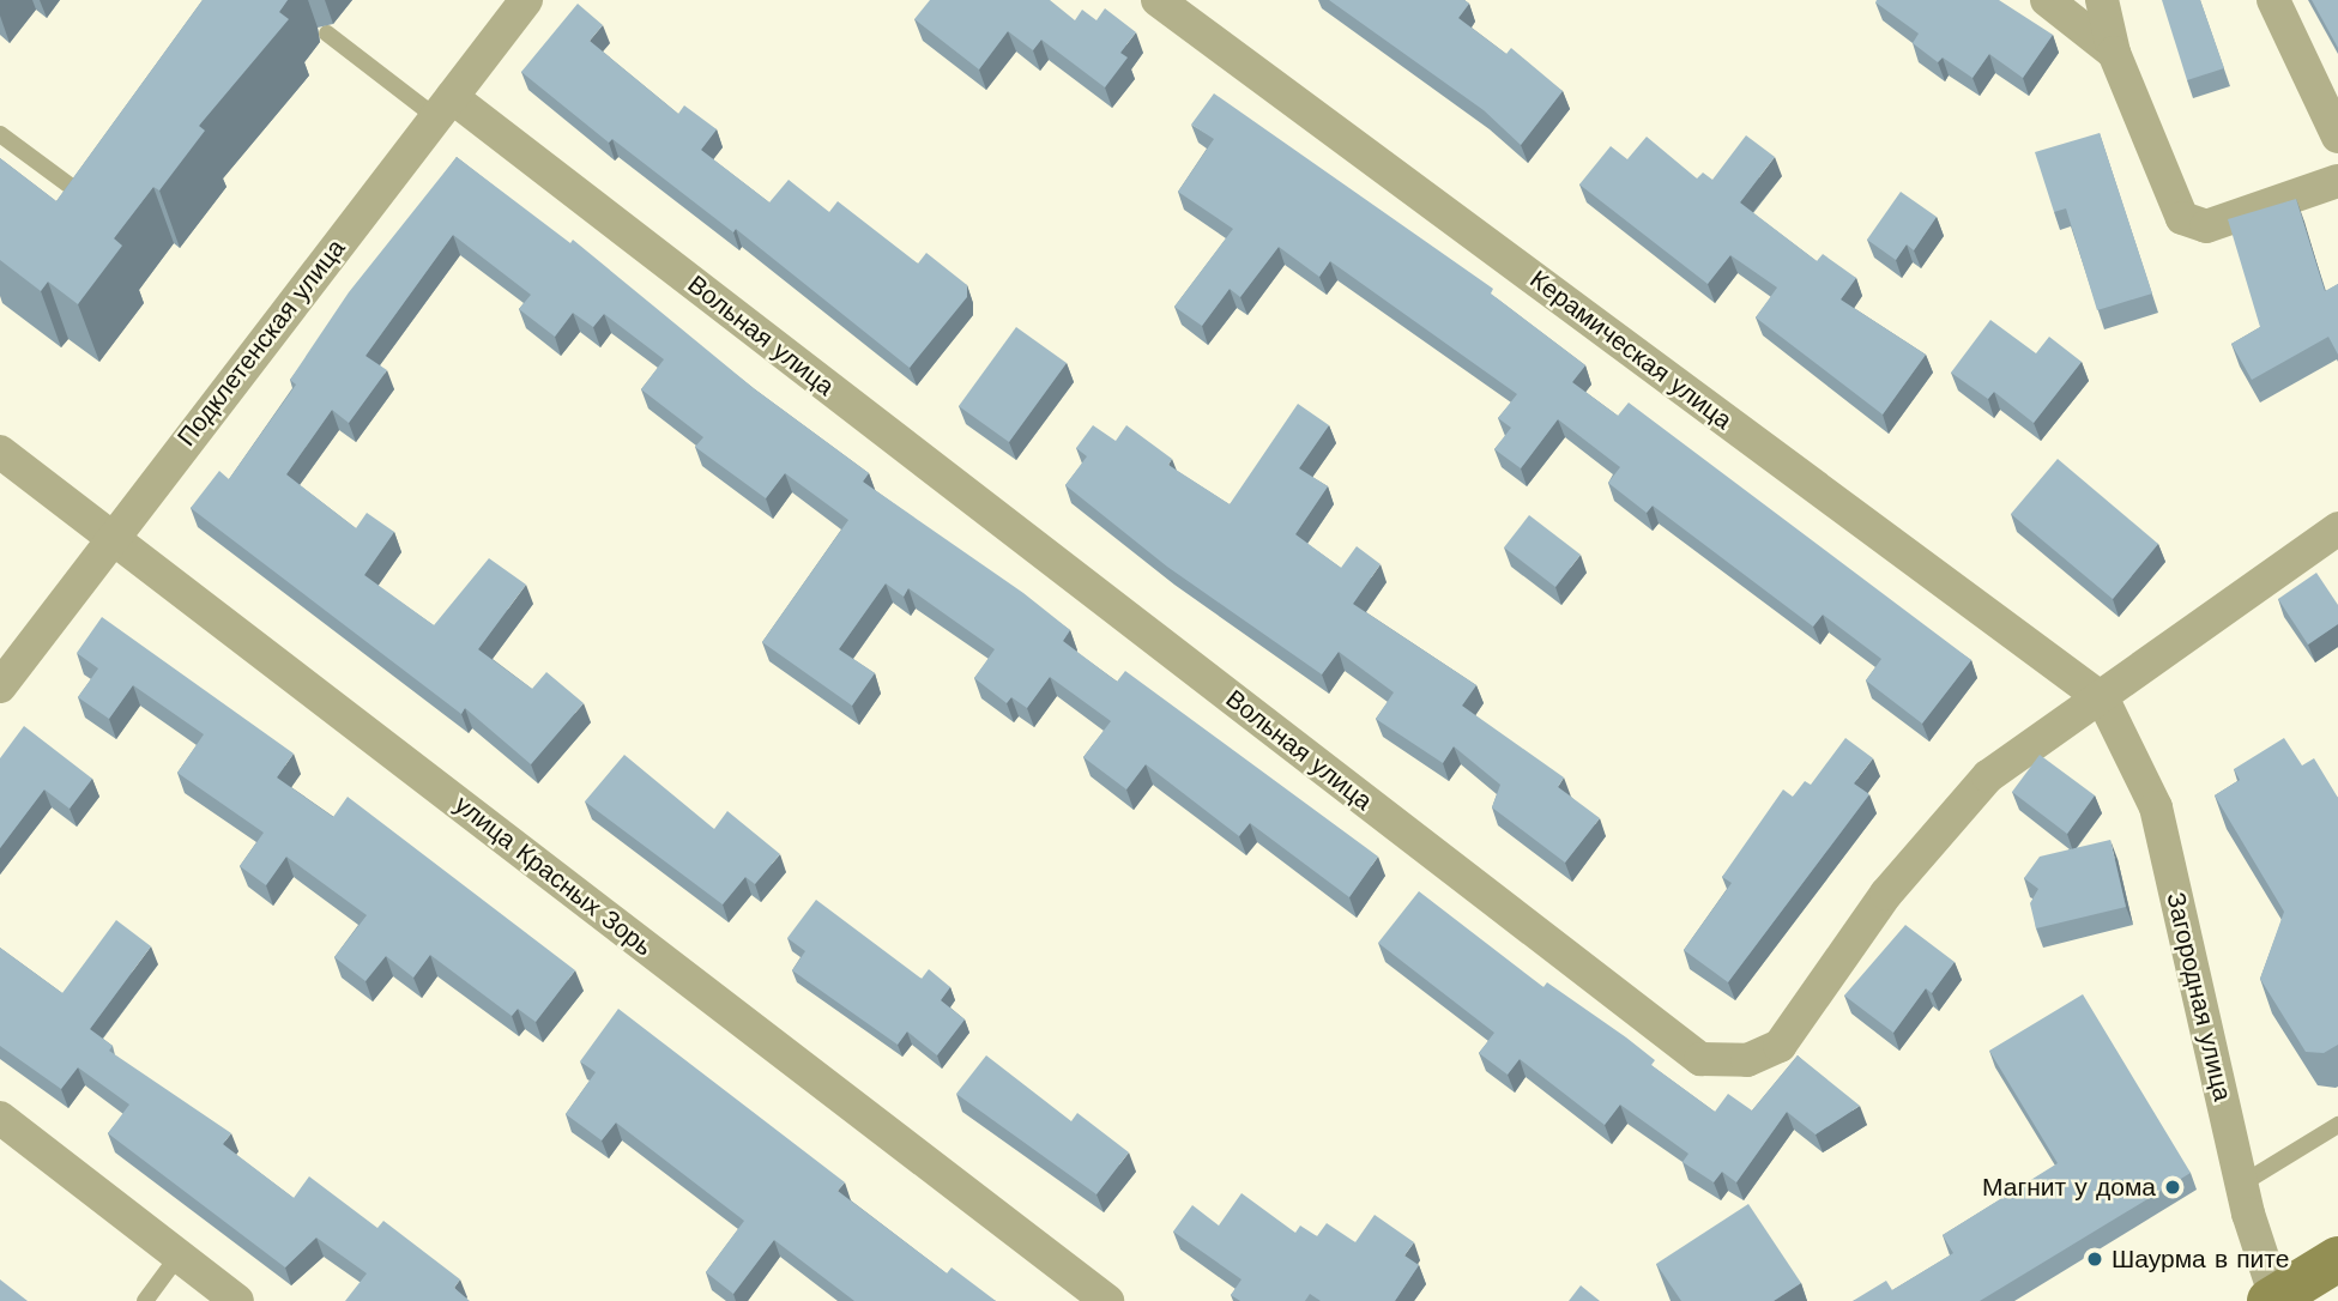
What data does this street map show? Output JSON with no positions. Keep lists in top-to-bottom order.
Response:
{
  "streets": {
    "street": [
      "Вольная улица",
      "Подклетенская улица",
      "Керамическая улица",
      "улица Красных Зорь",
      "Загородная улица"
    ]
  },
  "crossings": [
    ["Вольная улица", "Подклетенская улица"],
    ["Вольная улица", "Керамическая улица"],
    ["Вольная улица", "Загородная улица"],
    ["Подклетенская улица", "улица Красных Зорь"],
    ["Керамическая улица", "Загородная улица"]
  ],
  "places": ["Магнит у дома", "Шаурма в пите"]
}
